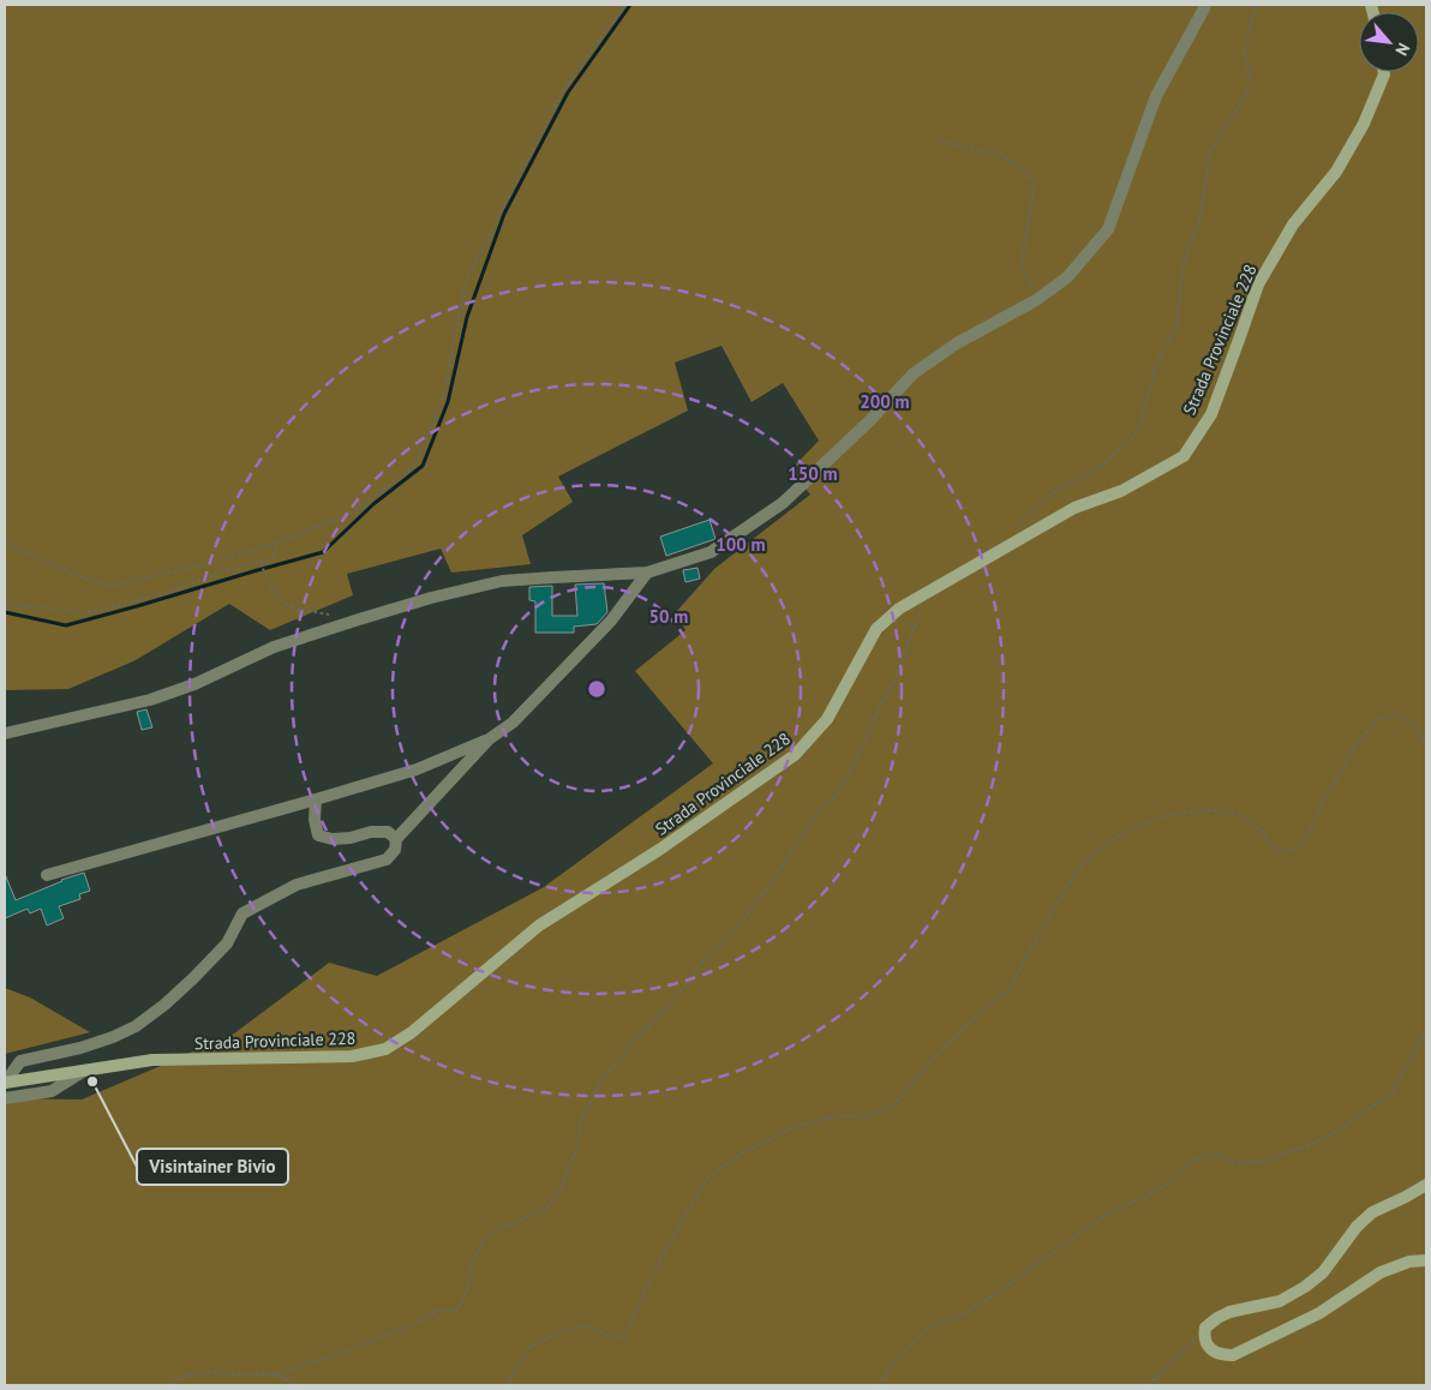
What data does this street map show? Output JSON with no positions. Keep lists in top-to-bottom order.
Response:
{
  "streets": {
    "main road": ["Strada Provinciale 228"]
  },
  "places": ["Visintainer Bivio"],
  "north": "bottom right",
  "rings": [
    "200 m",
    "150 m",
    "100 m",
    "50 m"
  ]
}
